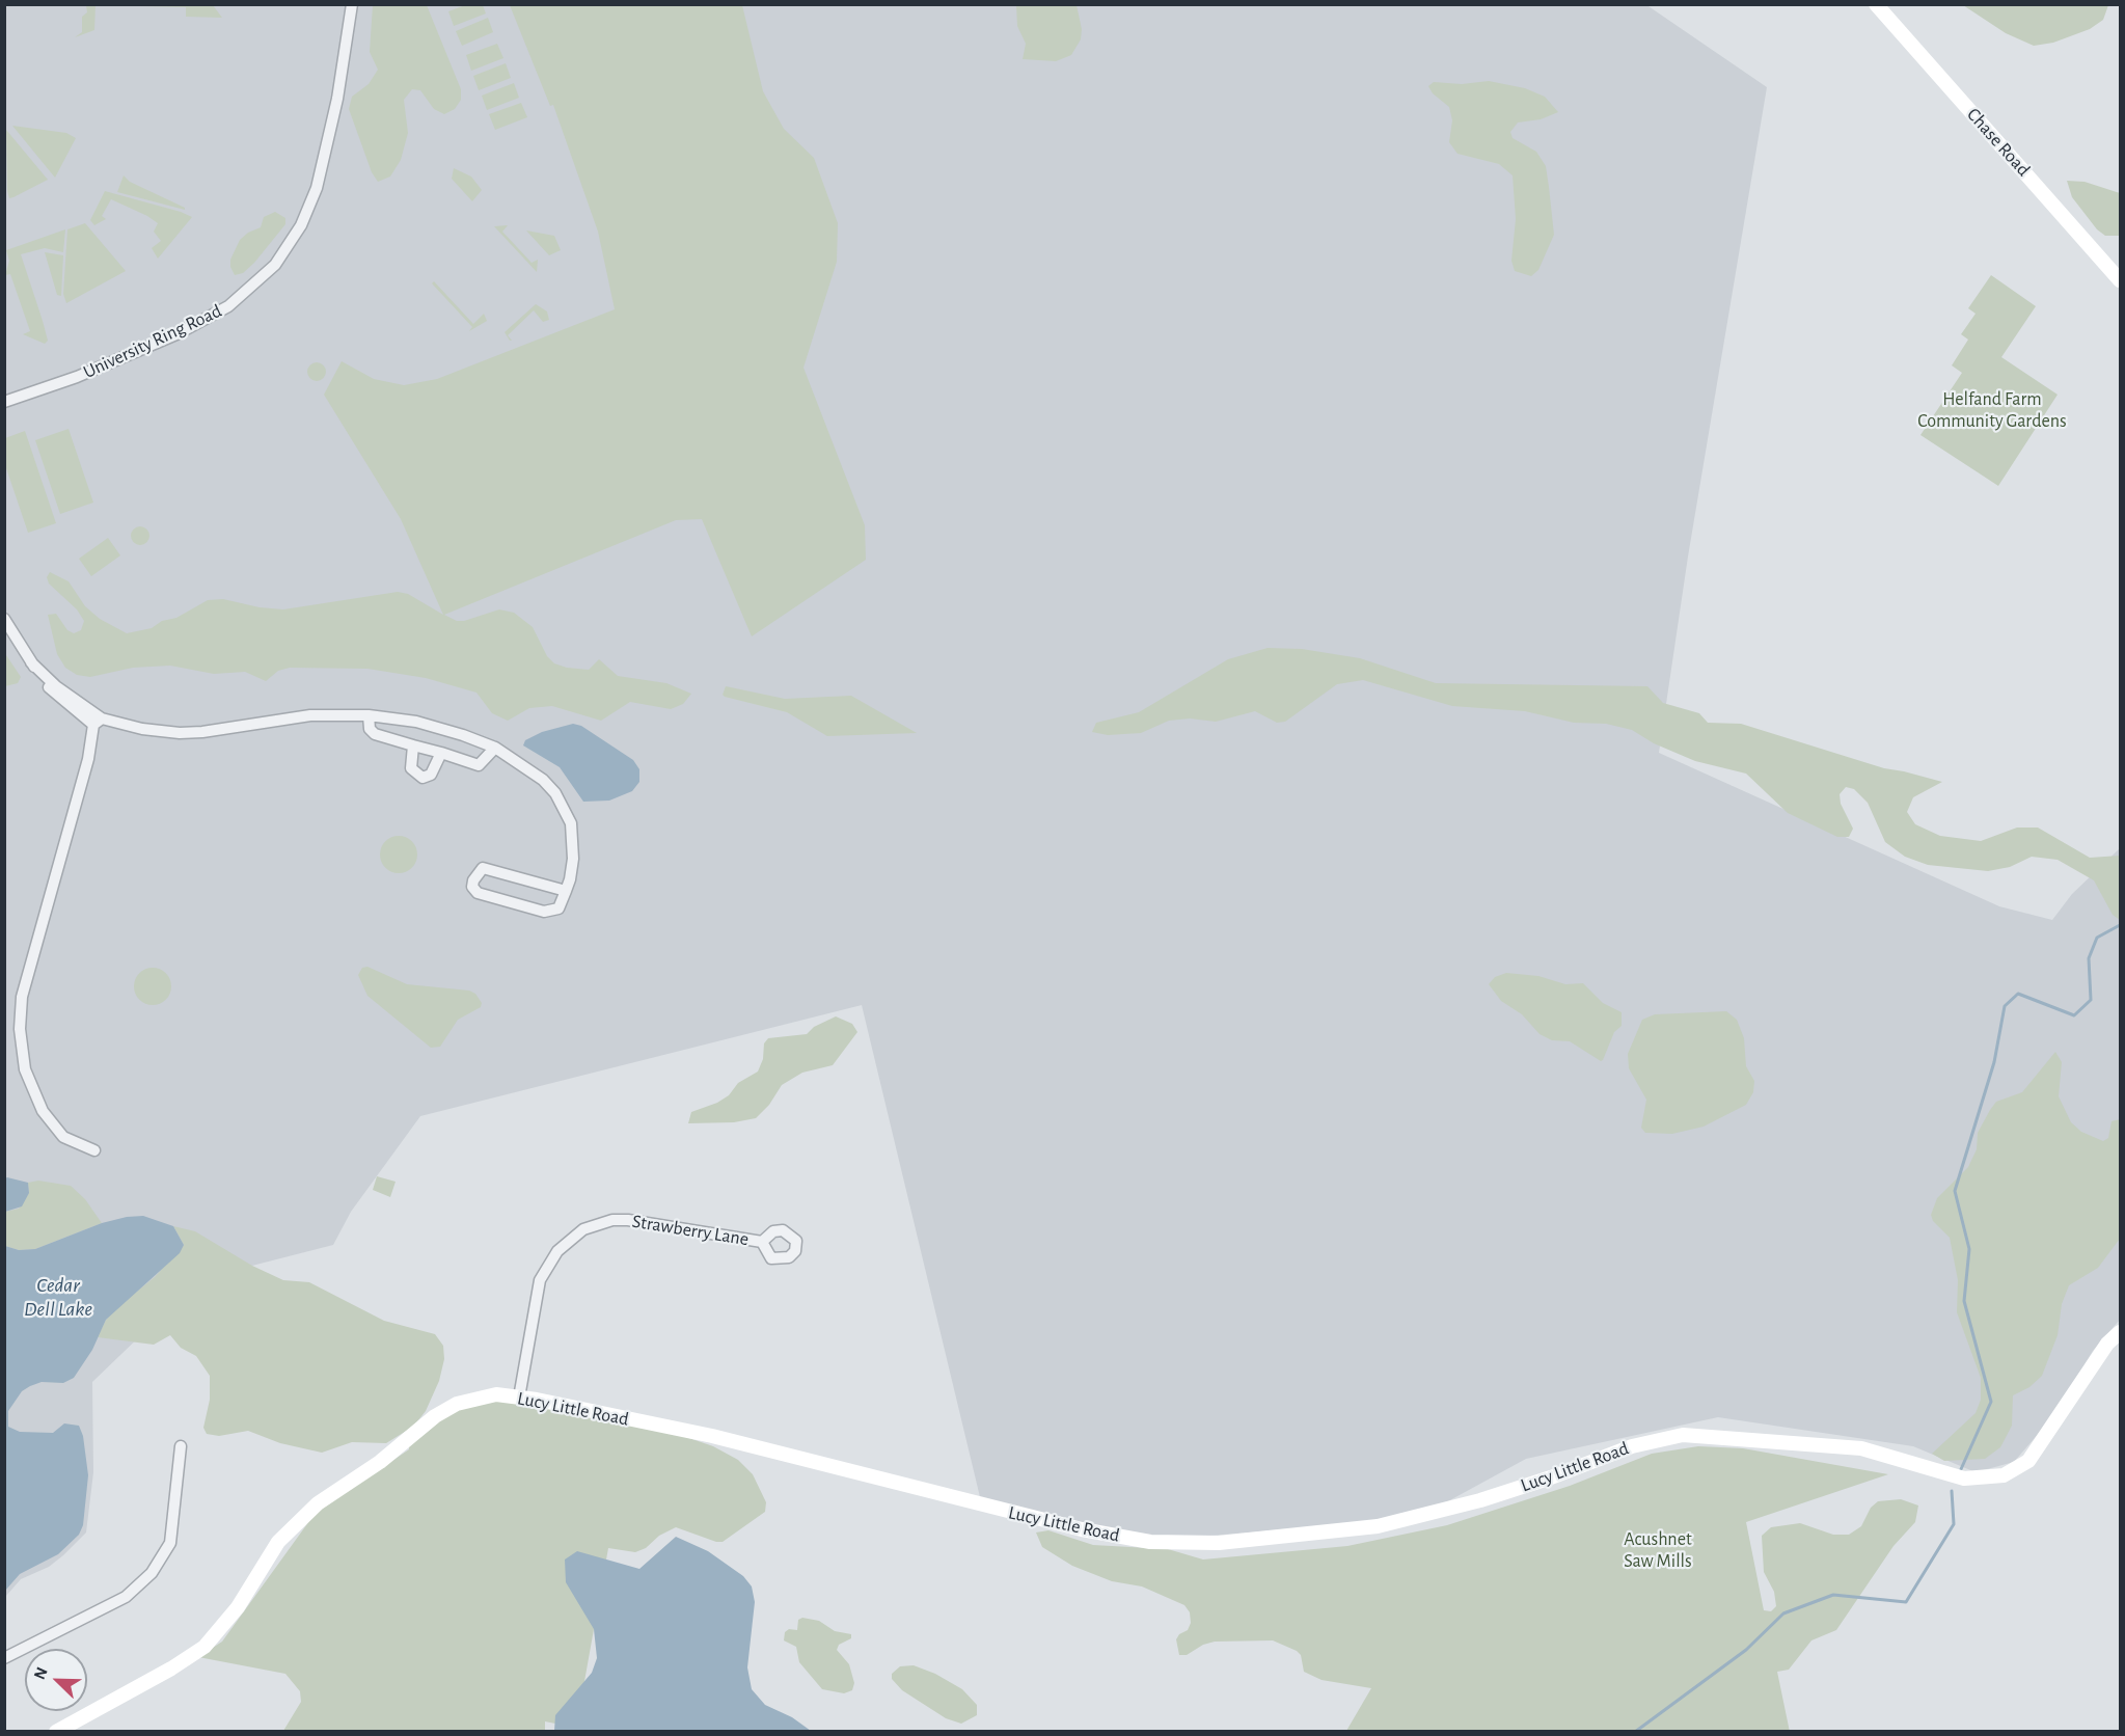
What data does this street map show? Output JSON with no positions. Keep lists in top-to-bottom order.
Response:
{
  "streets": {
    "street": [
      "Chase Road",
      "University Ring Road",
      "Strawberry Lane",
      "Lucy Little Road"
    ]
  },
  "crossings": [
    ["Strawberry Lane", "Lucy Little Road"]
  ],
  "water": ["Cedar Dell Lake"],
  "parks": ["Helfand Farm Community Gardens", "Acushnet Saw Mills"],
  "north": "top left"
}
